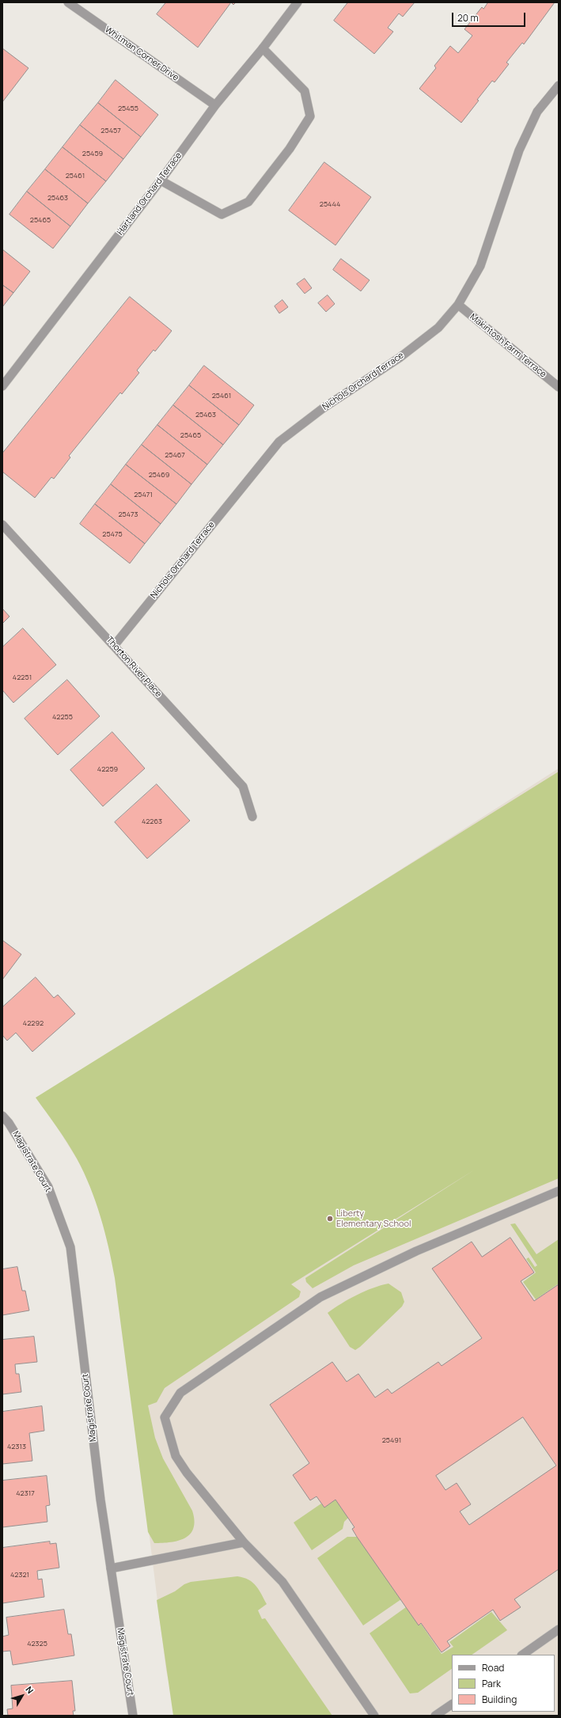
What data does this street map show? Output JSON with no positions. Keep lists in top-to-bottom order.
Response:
{
  "streets": {
    "street": [
      "Whitman Corner Drive",
      "Hartland Orchard Terrace",
      "Makintosh Farm Terrace",
      "Nichols Orchard Terrace",
      "Thorton River Place",
      "Magistrate Court"
    ]
  },
  "crossings": [
    ["Whitman Corner Drive", "Hartland Orchard Terrace"],
    ["Makintosh Farm Terrace", "Nichols Orchard Terrace"],
    ["Nichols Orchard Terrace", "Thorton River Place"]
  ],
  "places": ["Liberty Elementary School"],
  "house_numbers": [
    "25455",
    "25457",
    "25459",
    "25461",
    "25463",
    "25444",
    "25465",
    "25461",
    "25463",
    "25465",
    "25467",
    "25469",
    "25471",
    "25473",
    "25475",
    "42251",
    "42255",
    "42259",
    "42263",
    "42292",
    "25491",
    "42313",
    "42317",
    "42321",
    "42325"
  ],
  "legend": ["Road", "Park", "Building"],
  "scale_bar": "20 m",
  "north": "top right"
}
